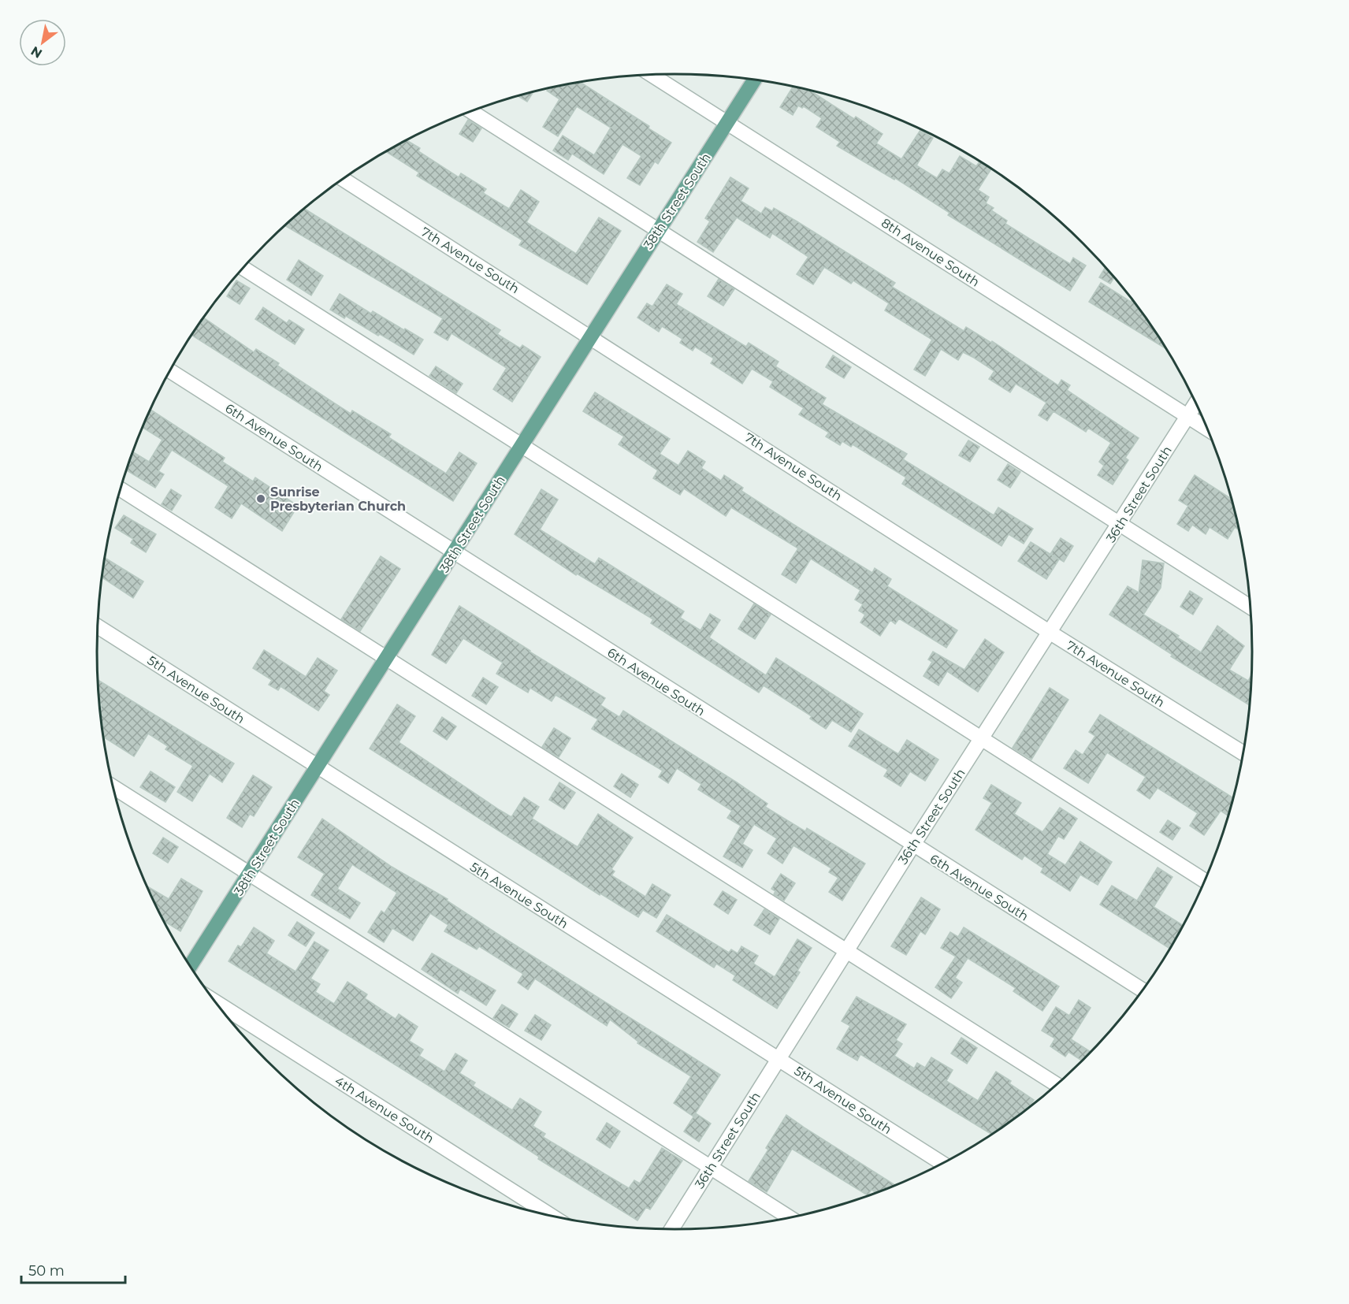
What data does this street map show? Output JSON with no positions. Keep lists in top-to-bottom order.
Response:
{
  "streets": {
    "main road": ["38th Street South"],
    "street": [
      "8th Avenue South",
      "7th Avenue South",
      "6th Avenue South",
      "36th Street South",
      "5th Avenue South",
      "4th Avenue South"
    ]
  },
  "crossings": [
    ["38th Street South", "8th Avenue South"],
    ["38th Street South", "7th Avenue South"],
    ["38th Street South", "6th Avenue South"],
    ["38th Street South", "5th Avenue South"],
    ["8th Avenue South", "36th Street South"],
    ["7th Avenue South", "36th Street South"],
    ["6th Avenue South", "36th Street South"],
    ["36th Street South", "5th Avenue South"]
  ],
  "places": ["Sunrise Presbyterian Church"],
  "scale_bar": "50 m",
  "north": "bottom left"
}
